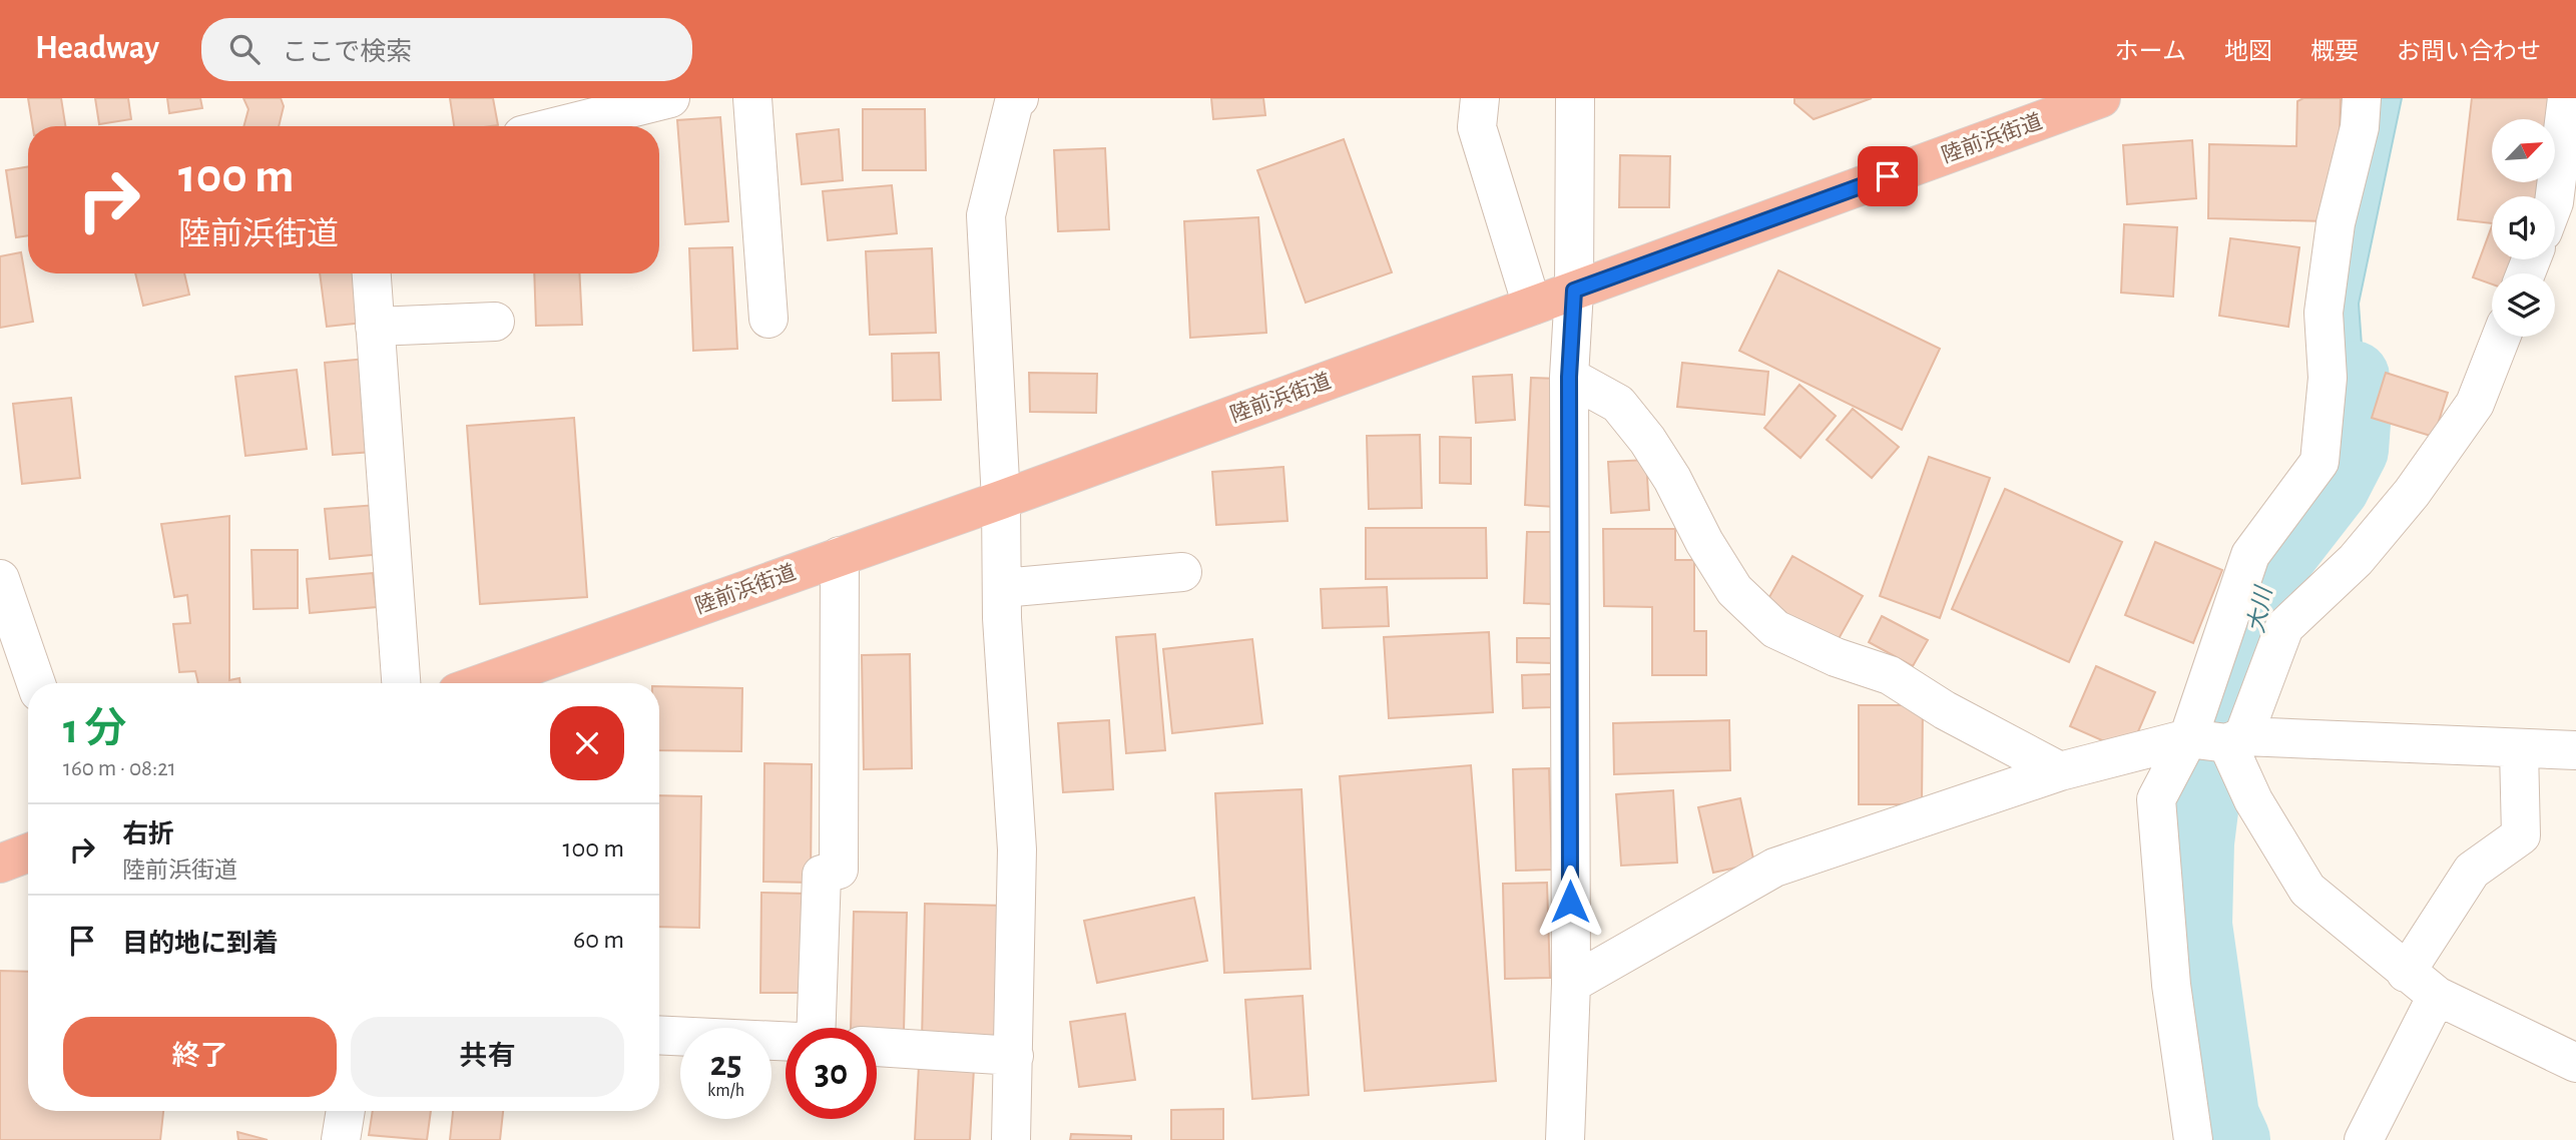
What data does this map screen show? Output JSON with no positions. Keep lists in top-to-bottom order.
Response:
{
  "streets": {
    "highway": ["陸前浜街道"]
  },
  "water": ["大川"],
  "north": "top right",
  "page": {
    "header": "Headway",
    "search": "ここで検索",
    "nav": [
      "ホーム",
      "地図",
      "概要",
      "お問い合わせ"
    ],
    "turn": ["100 m", "陸前浜街道"],
    "heading": ["1 分", "160 m · 08:21"],
    "list": [
      {
        "name": "右折",
        "note": "陸前浜街道",
        "value": "100 m"
      },
      {
        "name": "目的地に到着",
        "value": "60 m"
      }
    ],
    "buttons": ["終了", "共有"],
    "speed": "25 km/h",
    "limit": "30"
  }
}
